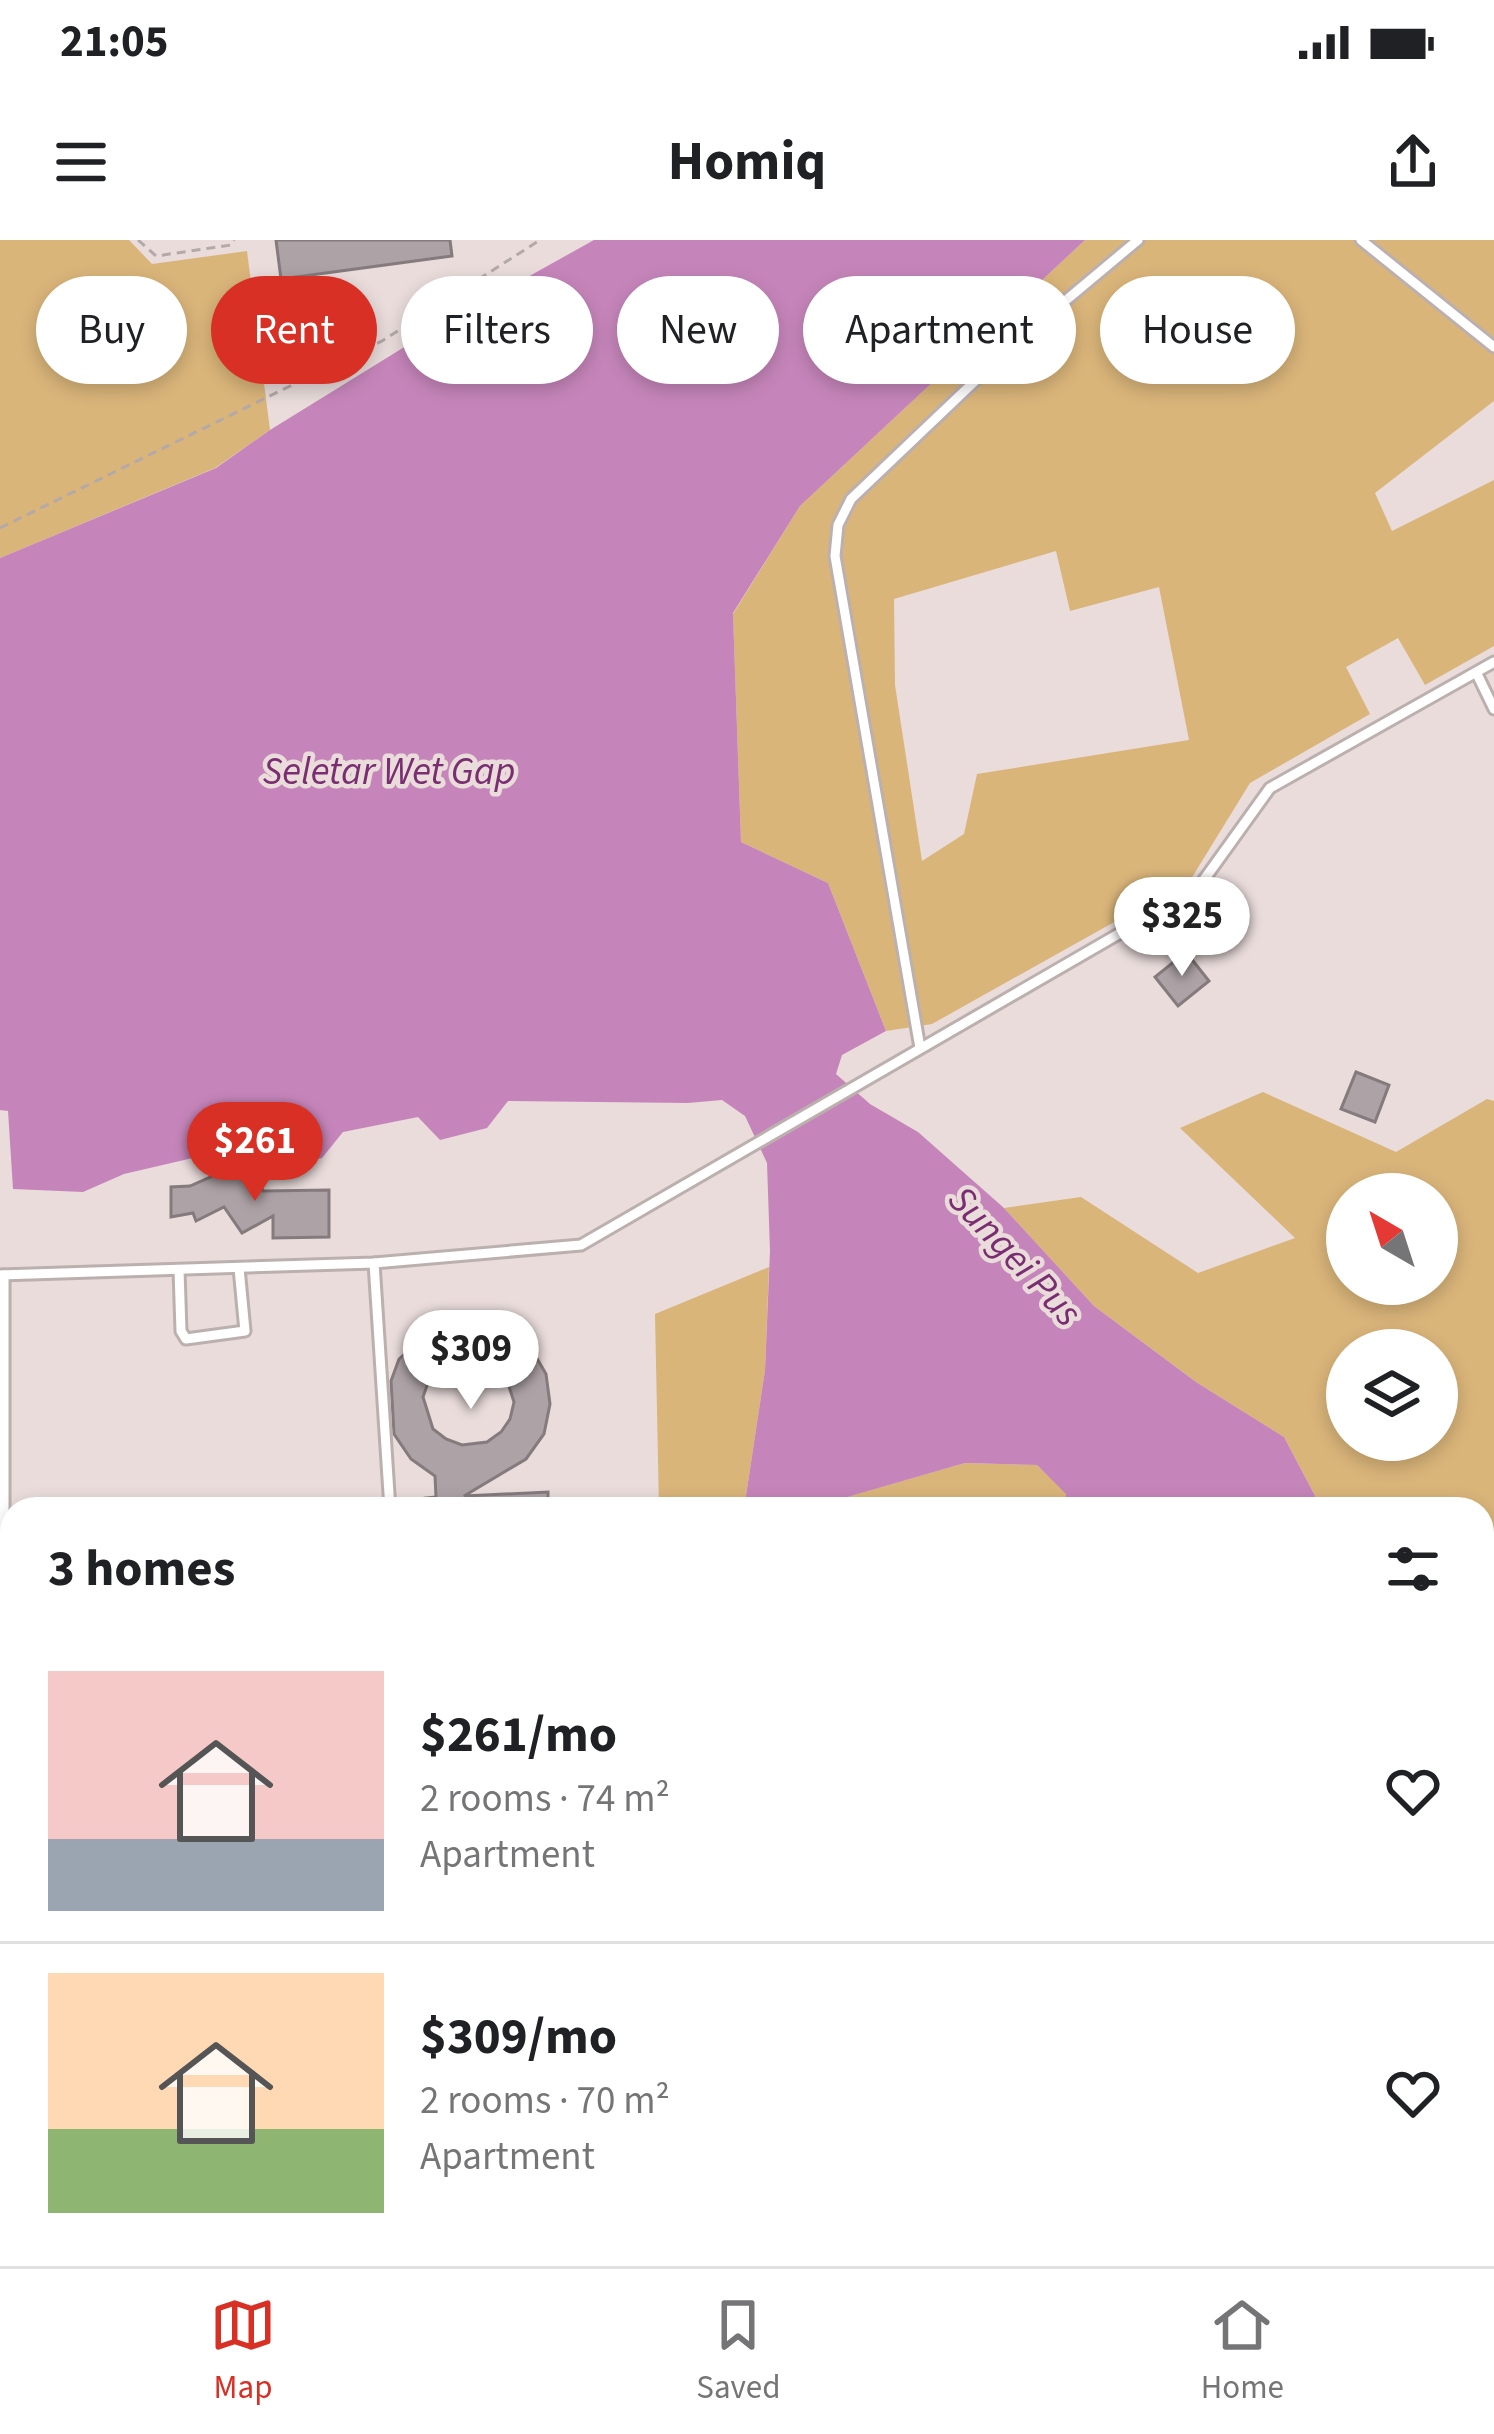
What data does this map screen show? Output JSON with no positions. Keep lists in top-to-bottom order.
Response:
{
  "water": ["Seletar Wet Gap", "Sungei Pus"],
  "north": "top left",
  "page": {
    "status": "21:05",
    "header": "Homiq",
    "chip": [
      "Buy",
      "Rent",
      "Filters",
      "New",
      "Apartment",
      "House"
    ],
    "price": ["$325", "$261", "$309"],
    "heading": "3 homes",
    "list": [
      {
        "name": "$261/mo",
        "note": "2 rooms · 74 m² · Apartment"
      },
      {
        "name": "$309/mo",
        "note": "2 rooms · 70 m² · Apartment"
      }
    ],
    "tabs": ["Map", "Saved", "Home"]
  }
}
